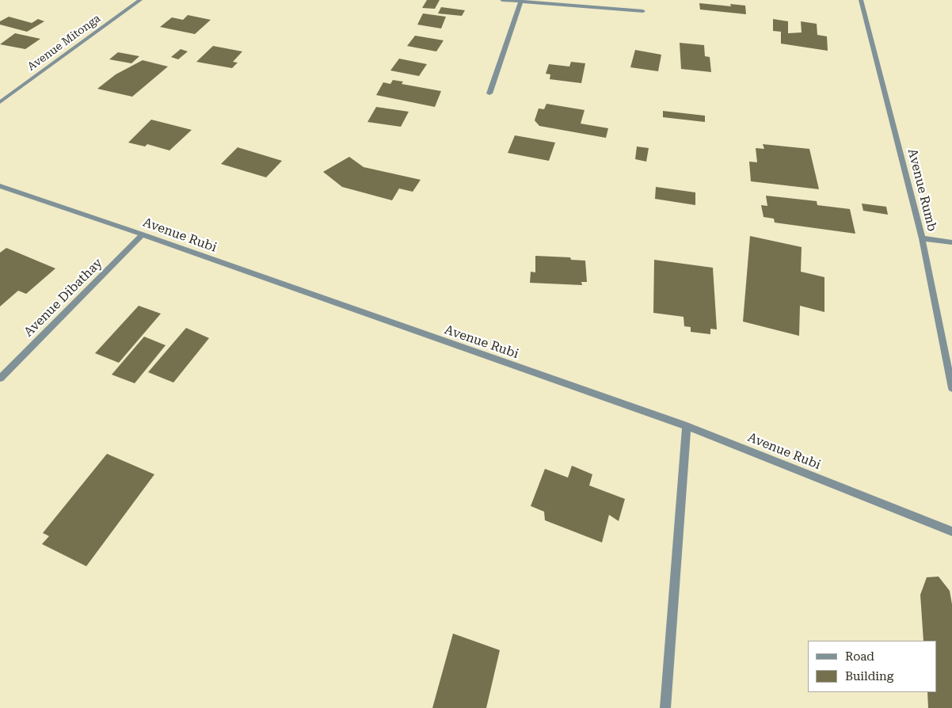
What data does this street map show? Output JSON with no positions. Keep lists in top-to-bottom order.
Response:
{
  "streets": {
    "street": [
      "Avenue Mitonga",
      "Avenue Rumb",
      "Avenue Rubi",
      "Avenue Dibathay"
    ]
  },
  "crossings": [
    ["Avenue Rubi", "Avenue Dibathay"]
  ],
  "legend": ["Road", "Building"]
}
